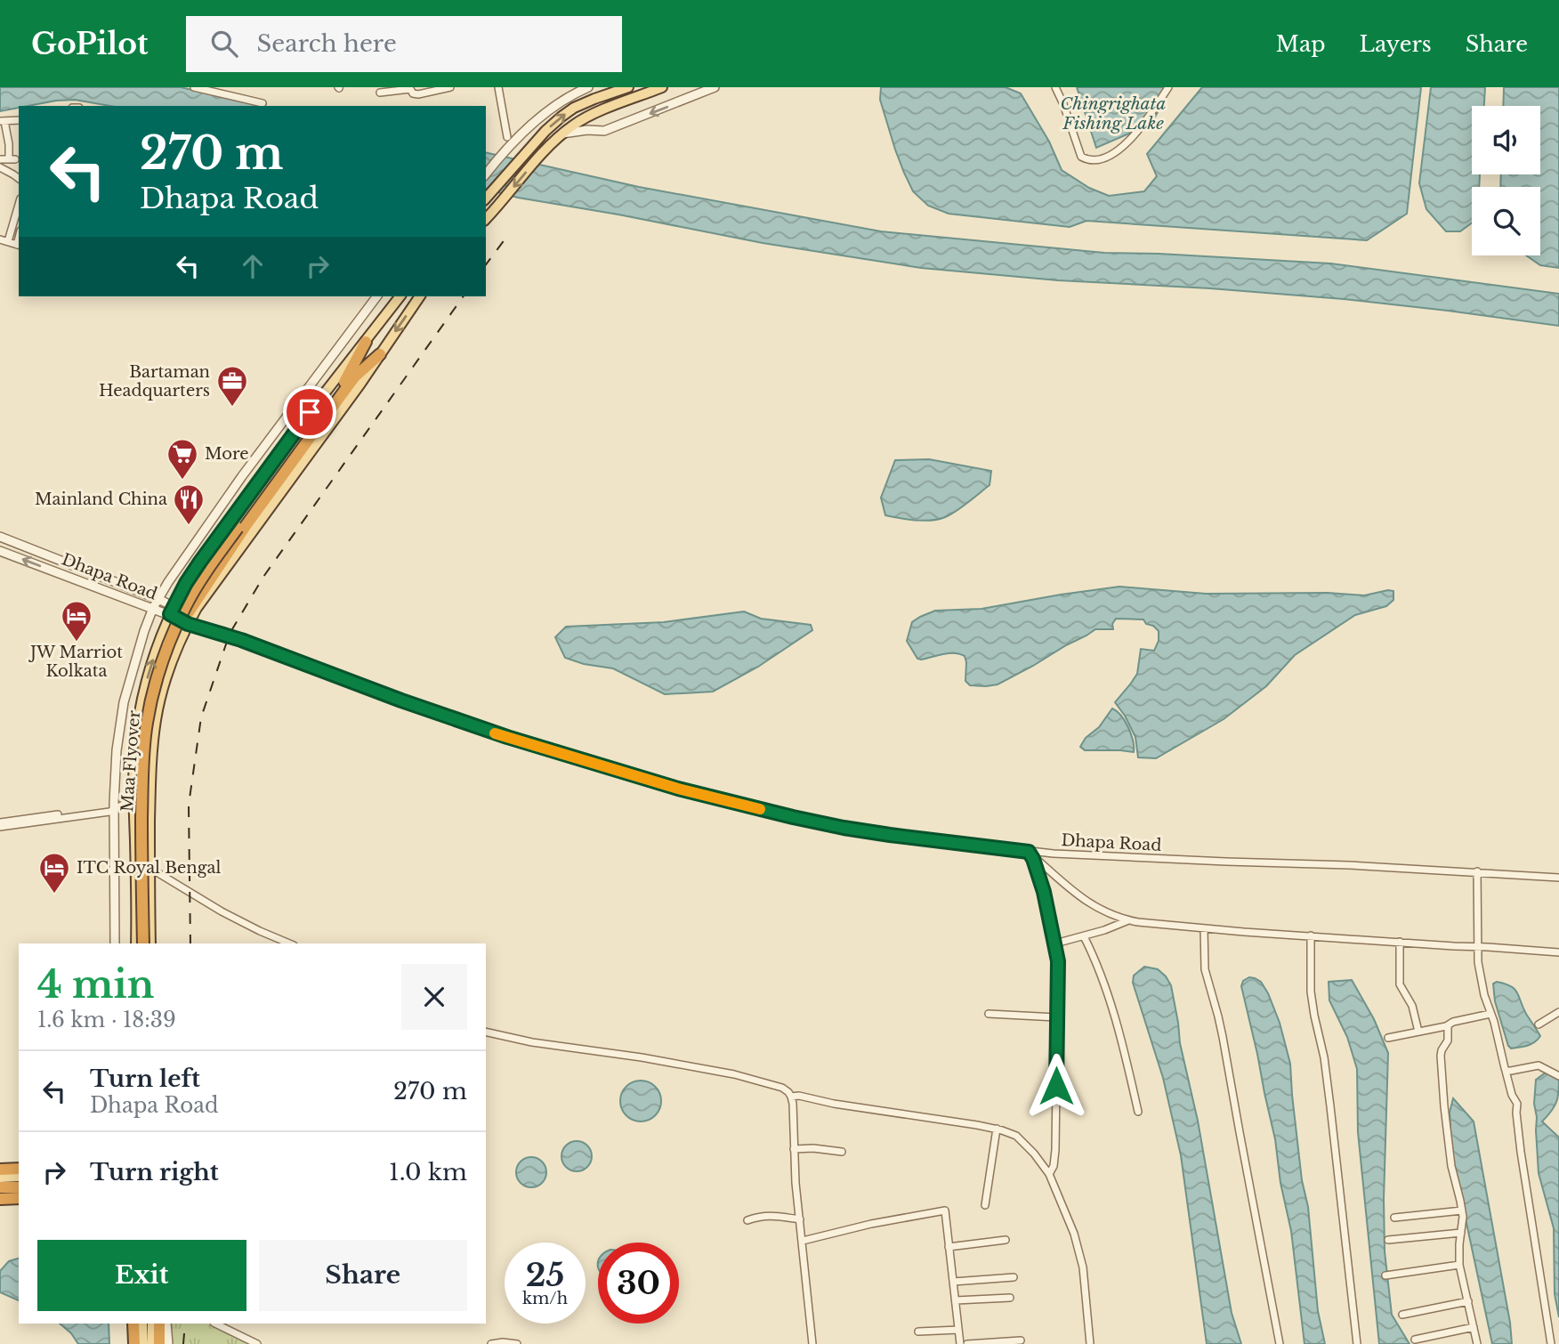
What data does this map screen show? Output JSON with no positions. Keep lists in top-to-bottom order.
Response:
{
  "streets": {
    "highway": ["Maa Flyover"],
    "street": ["Dhapa Road"]
  },
  "water": ["Chingrighata Fishing Lake"],
  "places": {
    "office": ["Bartaman Headquarters"],
    "supermarket": ["More"],
    "restaurant": ["Mainland China"],
    "hotel": ["JW Marriot Kolkata", "ITC Royal Bengal"]
  },
  "page": {
    "header": "GoPilot",
    "search": "Search here",
    "nav": ["Map", "Layers", "Share"],
    "turn": ["270 m", "Dhapa Road"],
    "heading": ["4 min", "1.6 km · 18:39"],
    "list": [
      {
        "name": "Turn left",
        "note": "Dhapa Road",
        "value": "270 m"
      },
      {
        "name": "Turn right",
        "value": "1.0 km"
      }
    ],
    "buttons": ["Exit", "Share"],
    "speed": "25 km/h",
    "limit": "30"
  }
}
